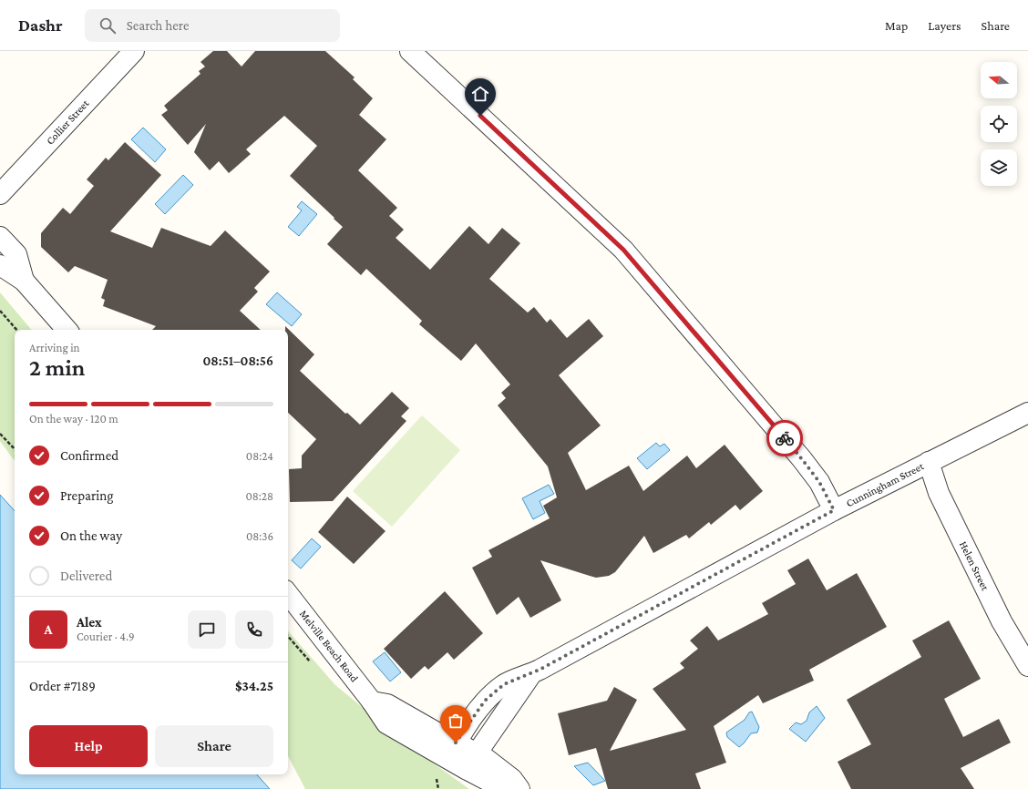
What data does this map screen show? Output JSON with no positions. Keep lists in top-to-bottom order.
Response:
{
  "streets": {
    "street": [
      "Collier Street",
      "Cunningham Street",
      "Helen Street",
      "Melville Beach Road"
    ]
  },
  "crossings": [
    ["Cunningham Street", "Helen Street"],
    ["Cunningham Street", "Melville Beach Road"]
  ],
  "north": "left",
  "page": {
    "header": "Dashr",
    "search": "Search here",
    "nav": ["Map", "Layers", "Share"],
    "heading": ["2 min", "Arriving in", "08:51–08:56"],
    "panel": [
      "Alex",
      "Courier · 4.9",
      "Order #7189",
      "$34.25"
    ],
    "bar": "On the way · 120 m",
    "list": [
      ["Confirmed", "08:24"],
      ["Preparing", "08:28"],
      ["On the way", "08:36"],
      "Delivered"
    ],
    "round": "A",
    "buttons": ["Help", "Share"]
  }
}
